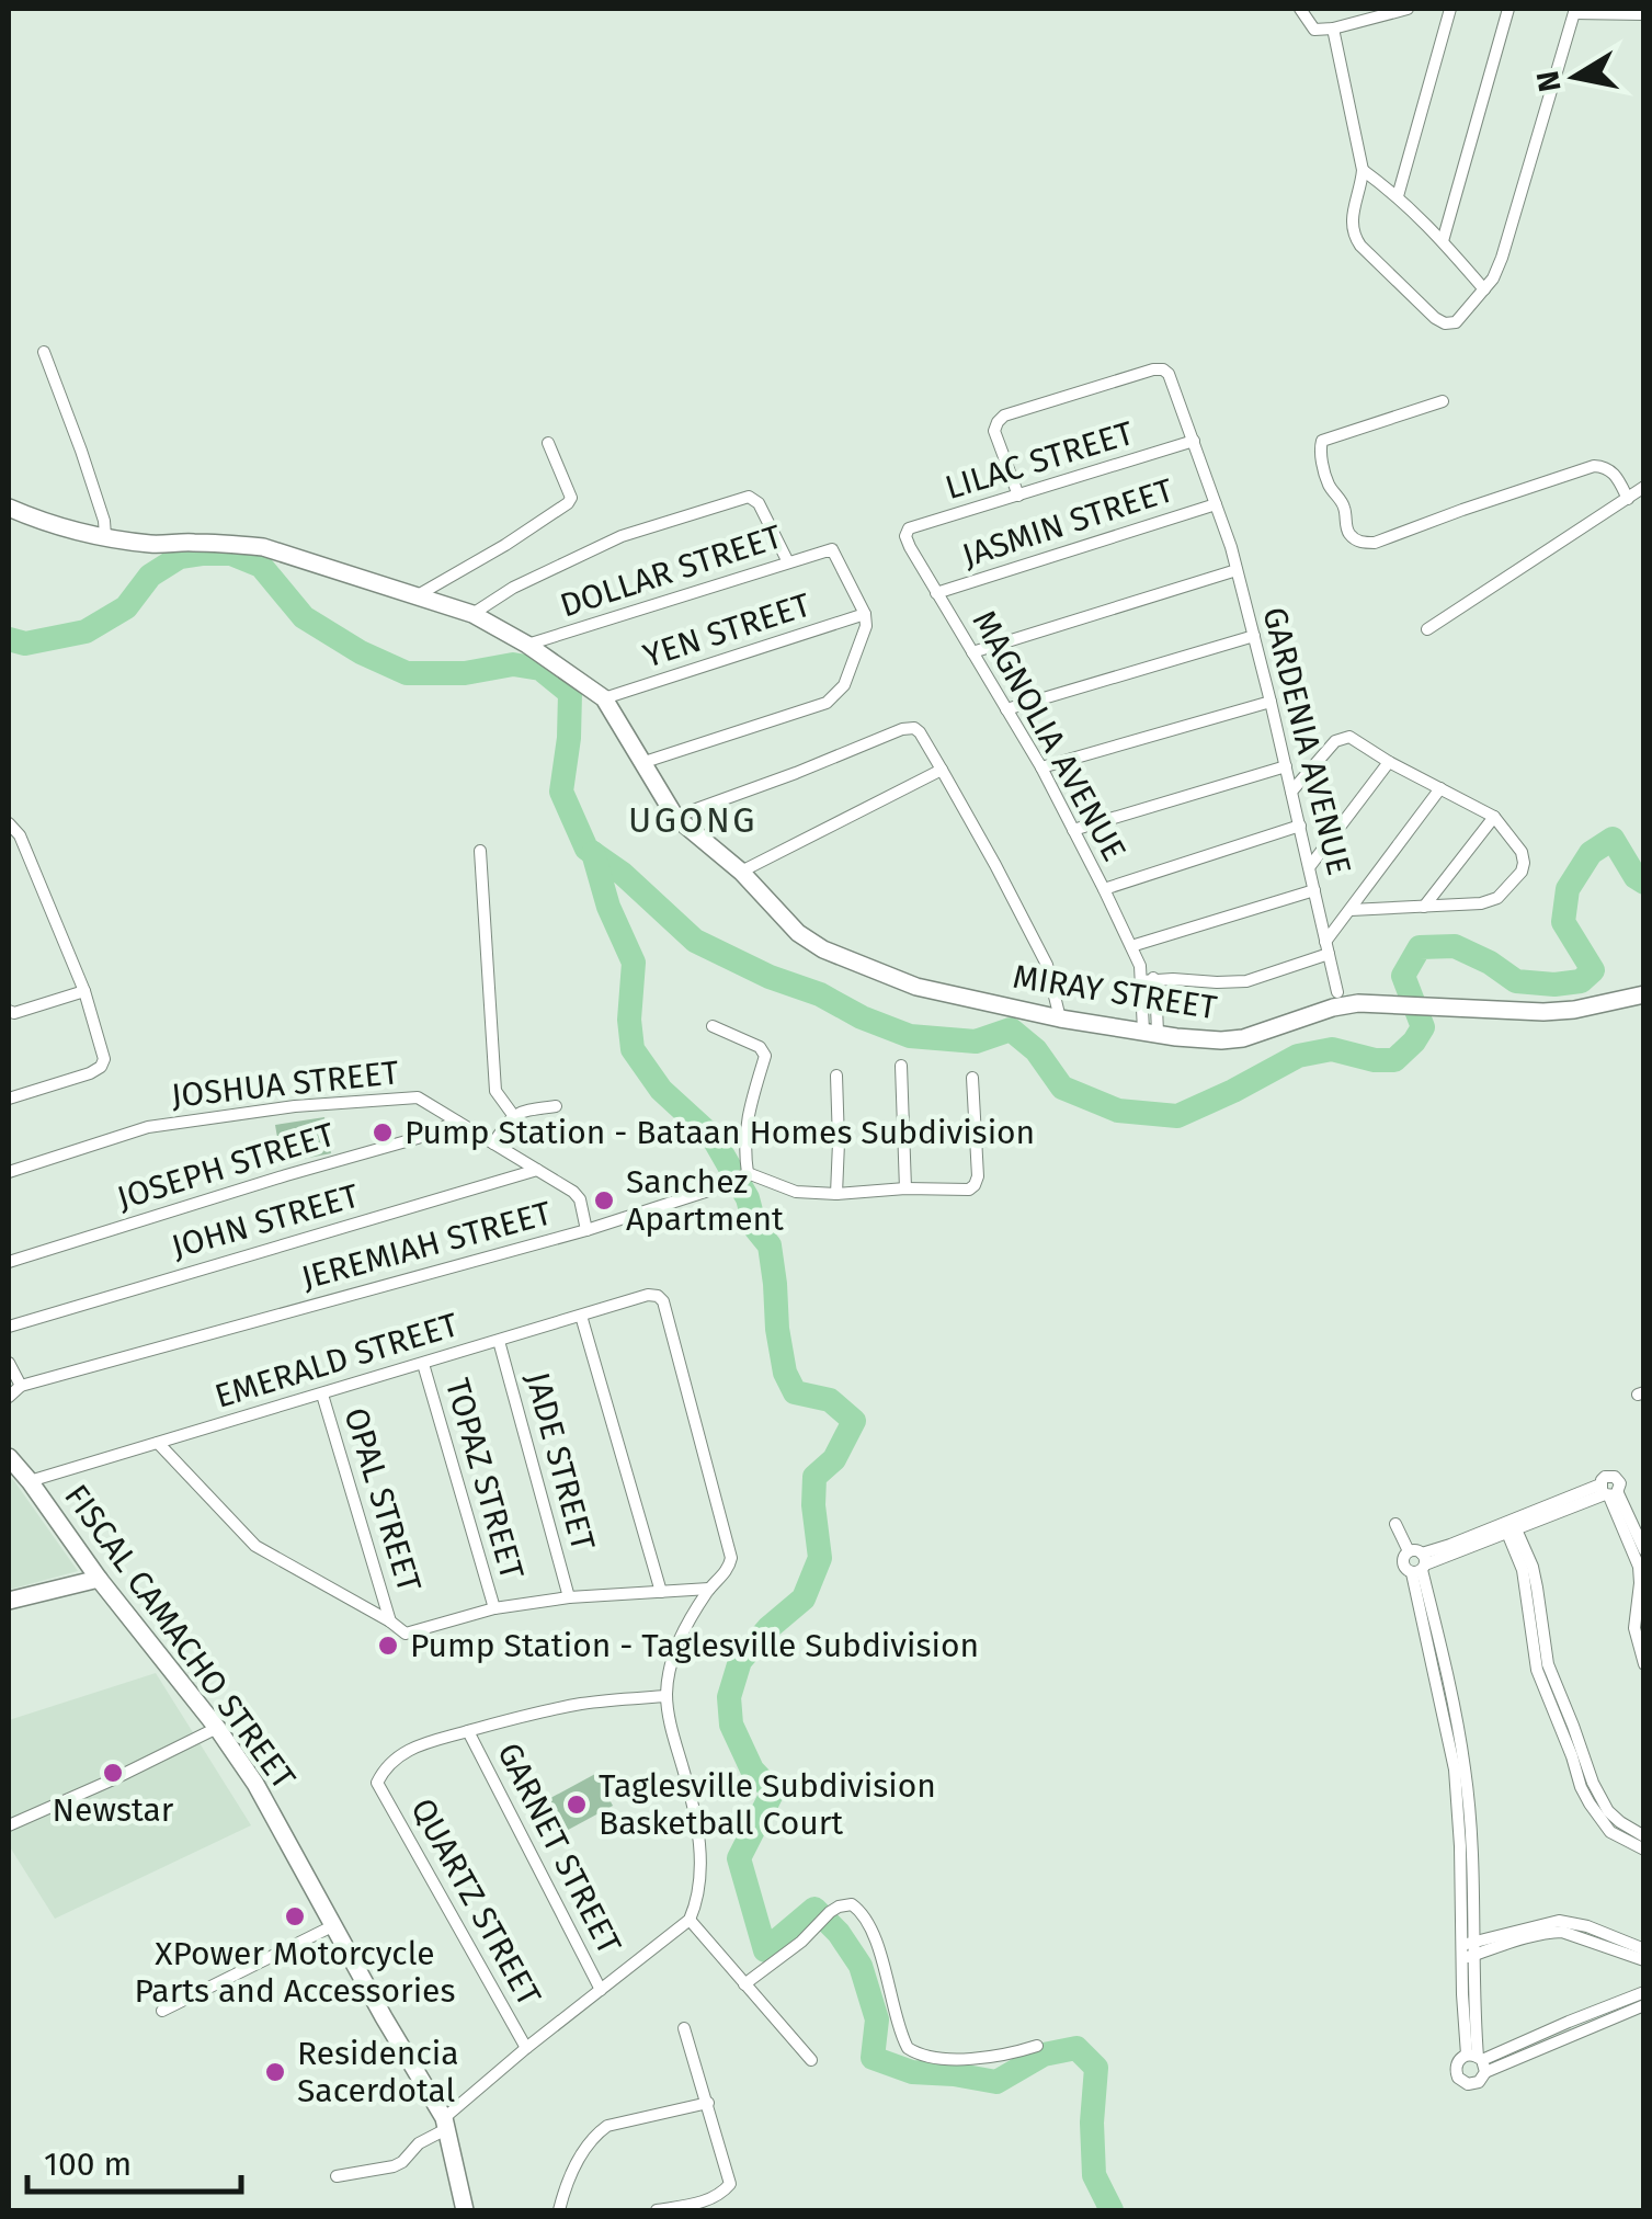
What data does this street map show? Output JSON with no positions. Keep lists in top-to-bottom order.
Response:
{
  "streets": {
    "street": [
      "LILAC STREET",
      "JASMIN STREET",
      "DOLLAR STREET",
      "YEN STREET",
      "MAGNOLIA AVENUE",
      "GARDENIA AVENUE",
      "MIRAY STREET",
      "JOSHUA STREET",
      "JOSEPH STREET",
      "JOHN STREET",
      "JEREMIAH STREET",
      "EMERALD STREET",
      "JADE STREET",
      "TOPAZ STREET",
      "OPAL STREET",
      "FISCAL CAMACHO STREET",
      "GARNET STREET",
      "QUARTZ STREET"
    ]
  },
  "crossings": [
    ["LILAC STREET", "MAGNOLIA AVENUE"],
    ["LILAC STREET", "GARDENIA AVENUE"],
    ["JASMIN STREET", "MAGNOLIA AVENUE"],
    ["JASMIN STREET", "GARDENIA AVENUE"],
    ["DOLLAR STREET", "YEN STREET"],
    ["YEN STREET", "MIRAY STREET"],
    ["MAGNOLIA AVENUE", "MIRAY STREET"],
    ["JOSHUA STREET", "JOSEPH STREET"],
    ["JOSHUA STREET", "JOHN STREET"],
    ["JOSHUA STREET", "JEREMIAH STREET"],
    ["EMERALD STREET", "JADE STREET"],
    ["EMERALD STREET", "TOPAZ STREET"],
    ["EMERALD STREET", "OPAL STREET"],
    ["EMERALD STREET", "FISCAL CAMACHO STREET"],
    ["GARNET STREET", "QUARTZ STREET"]
  ],
  "districts": ["UGONG"],
  "places": [
    "Pump Station - Bataan Homes Subdivision",
    "Sanchez Apartment",
    "Pump Station - Taglesville Subdivision",
    "Newstar",
    "Taglesville Subdivision Basketball Court",
    "XPower Motorcycle Parts and Accessories",
    "Residencia Sacerdotal"
  ],
  "scale_bar": "100 m",
  "north": "left"
}
